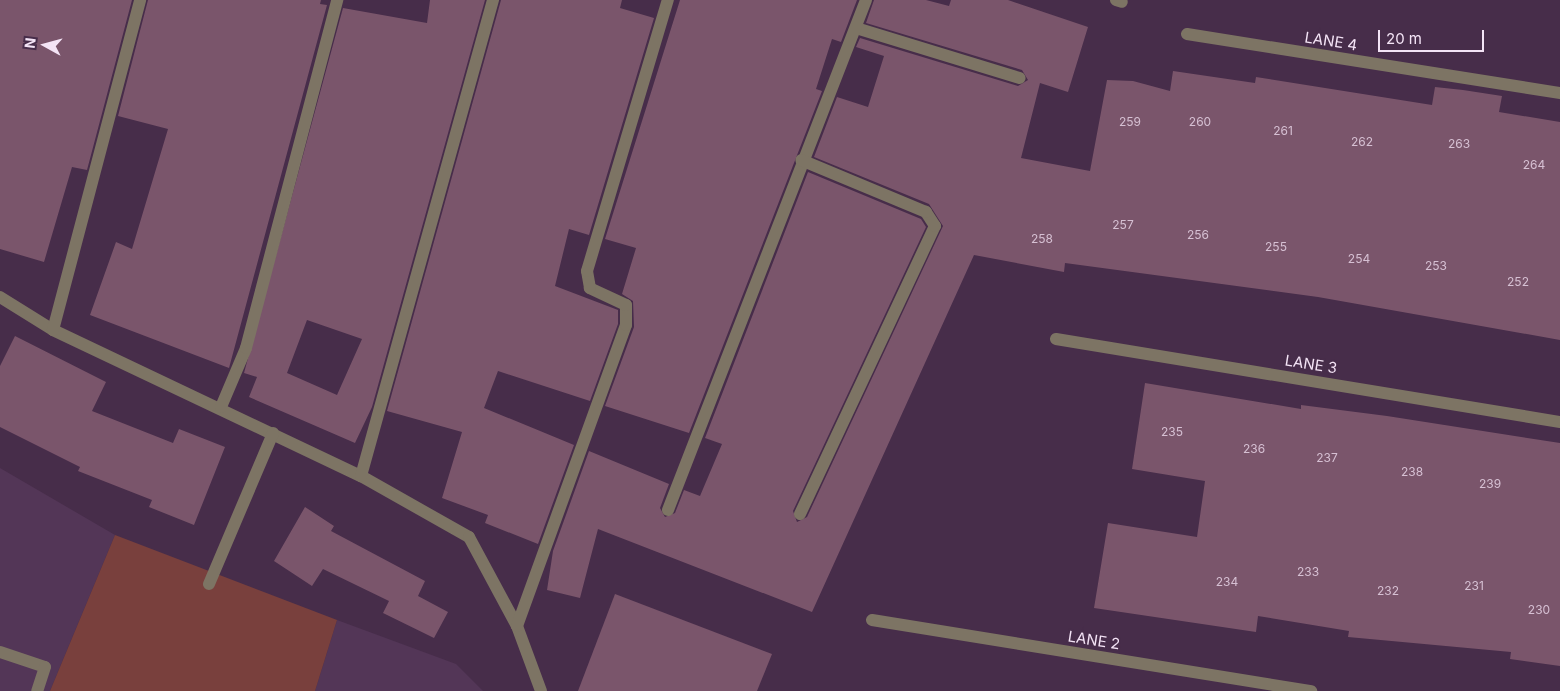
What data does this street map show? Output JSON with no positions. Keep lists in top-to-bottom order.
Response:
{
  "streets": {
    "street": ["LANE 4", "LANE 3", "LANE 2"]
  },
  "house_numbers": [
    "259",
    "260",
    "261",
    "262",
    "263",
    "264",
    "257",
    "256",
    "258",
    "255",
    "254",
    "253",
    "252",
    "235",
    "236",
    "237",
    "238",
    "239",
    "233",
    "234",
    "231",
    "232",
    "230"
  ],
  "scale_bar": "20 m",
  "north": "left"
}
